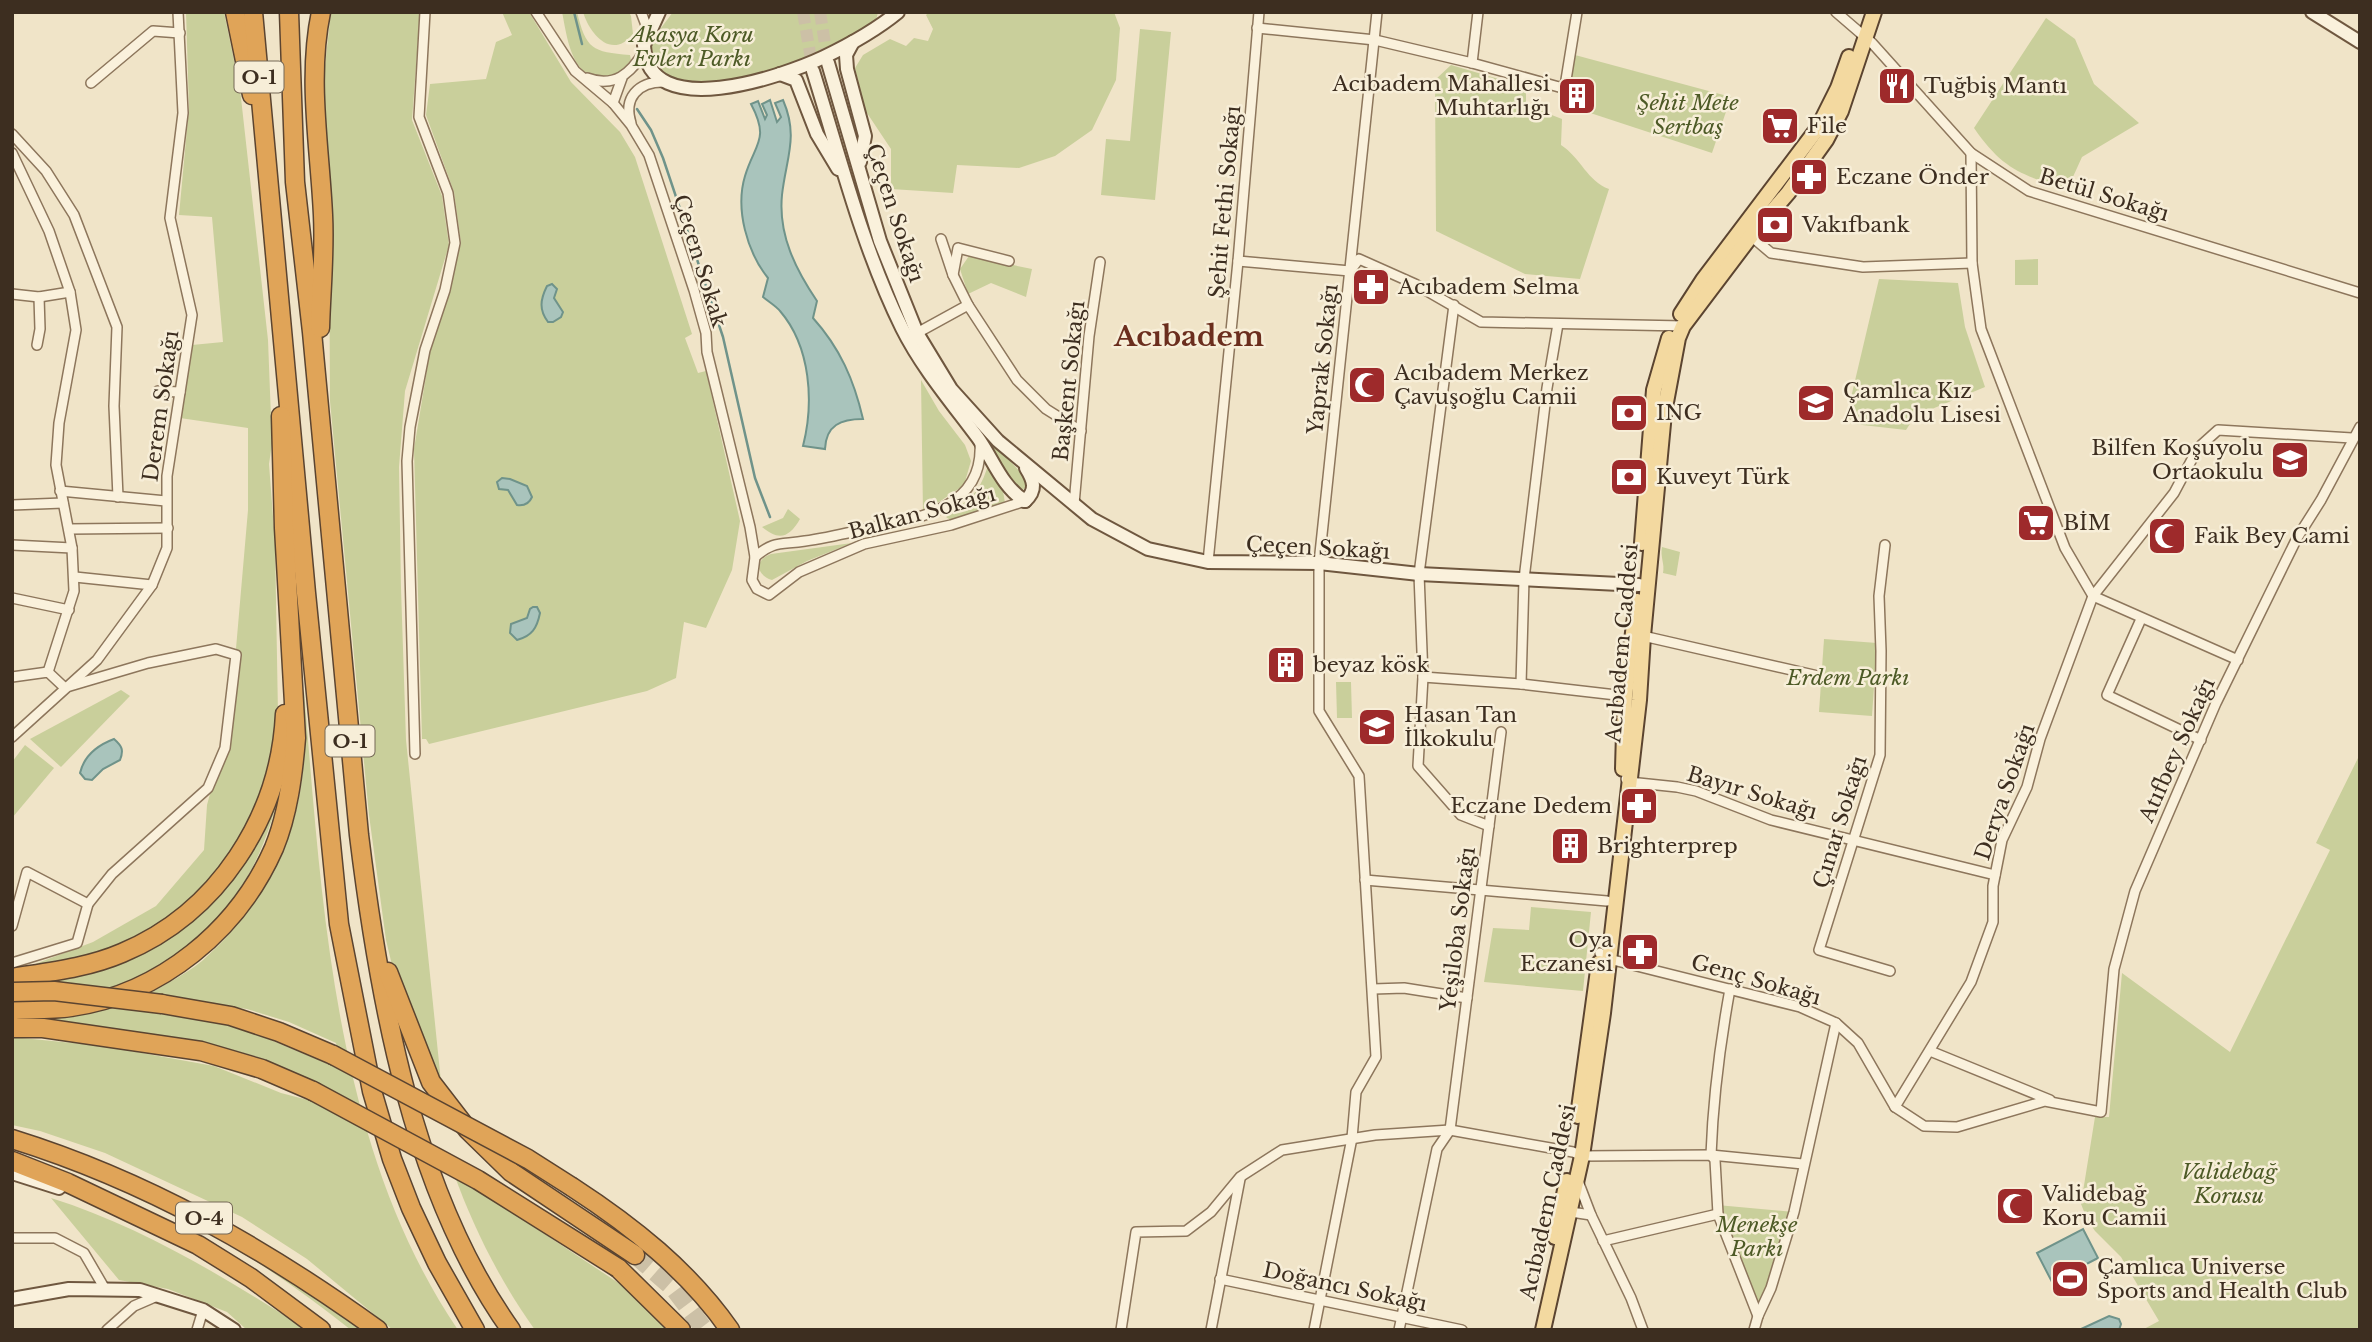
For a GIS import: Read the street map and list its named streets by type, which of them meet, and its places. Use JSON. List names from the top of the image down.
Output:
{
  "streets": {
    "highway": ["O-1", "O-4"],
    "main road": ["Çeçen Sokağı", "Acıbadem Caddesi"],
    "street": [
      "Betül Sokağı",
      "Şehit Fethi Sokağı",
      "Çeçen Sokak",
      "Yaprak Sokağı",
      "Başkent Sokağı",
      "Derem Sokağı",
      "Balkan Sokağı",
      "Atıfbey Sokağı",
      "Derya Sokağı",
      "Bayır Sokağı",
      "Çınar Sokağı",
      "Yeşiloba Sokağı",
      "Genç Sokağı",
      "Doğancı Sokağı"
    ]
  },
  "crossings": [
    ["Betül Sokağı", "Acıbadem Caddesi"],
    ["Şehit Fethi Sokağı", "Çeçen Sokağı"],
    ["Çeçen Sokağı", "Yaprak Sokağı"],
    ["Çeçen Sokağı", "Başkent Sokağı"],
    ["Çeçen Sokağı", "Balkan Sokağı"],
    ["Çeçen Sokağı", "Acıbadem Caddesi"],
    ["Çeçen Sokak", "Balkan Sokağı"],
    ["Acıbadem Caddesi", "Bayır Sokağı"],
    ["Acıbadem Caddesi", "Genç Sokağı"],
    ["Atıfbey Sokağı", "Derya Sokağı"],
    ["Atıfbey Sokağı", "Genç Sokağı"],
    ["Derya Sokağı", "Bayır Sokağı"],
    ["Derya Sokağı", "Genç Sokağı"],
    ["Bayır Sokağı", "Çınar Sokağı"],
    ["Yeşiloba Sokağı", "Doğancı Sokağı"]
  ],
  "districts": ["Acıbadem"],
  "parks": [
    "Akasya Koru Evleri Parkı",
    "Şehit Mete Sertbaş",
    "Erdem Parkı",
    "Validebağ Korusu",
    "Menekşe Parkı"
  ],
  "places": {
    "restaurant": ["Tuğbiş Mantı"],
    "building": ["Acıbadem Mahallesi Muhtarlığı", "beyaz kösk", "Brighterprep"],
    "supermarket": ["File", "BİM"],
    "pharmacy": [
      "Eczane Önder",
      "Acıbadem Selma",
      "Eczane Dedem",
      "Oya Eczanesi"
    ],
    "bank": ["Vakıfbank", "ING", "Kuveyt Türk"],
    "mosque": ["Acıbadem Merkez Çavuşoğlu Camii", "Faik Bey Cami", "Validebağ Koru Camii"],
    "school or university": ["Çamlıca Kız Anadolu Lisesi", "Bilfen Koşuyolu Ortaokulu", "Hasan Tan İlkokulu"],
    "sports": ["Çamlıca Universe Sports and Health Club"]
  }
}
